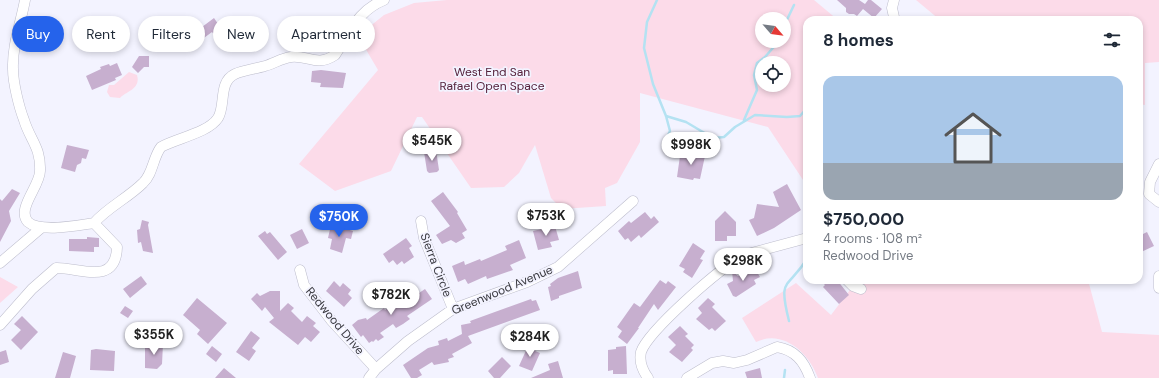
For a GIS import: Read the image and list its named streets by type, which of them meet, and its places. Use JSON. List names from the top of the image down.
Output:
{
  "streets": {
    "street": ["Sierra Circle", "Greenwood Avenue", "Redwood Drive"]
  },
  "crossings": [
    ["Sierra Circle", "Greenwood Avenue"],
    ["Greenwood Avenue", "Redwood Drive"]
  ],
  "parks": ["West End San Rafael Open Space"],
  "north": "bottom right",
  "page": {
    "chip": [
      "Buy",
      "Rent",
      "Filters",
      "New",
      "Apartment"
    ],
    "heading": "8 homes",
    "list": [
      {
        "name": "$750,000",
        "note": "4 rooms · 108 m² · Redwood Drive"
      }
    ],
    "price": [
      "$545K",
      "$998K",
      "$753K",
      "$750K",
      "$298K",
      "$782K",
      "$355K",
      "$284K"
    ]
  }
}
